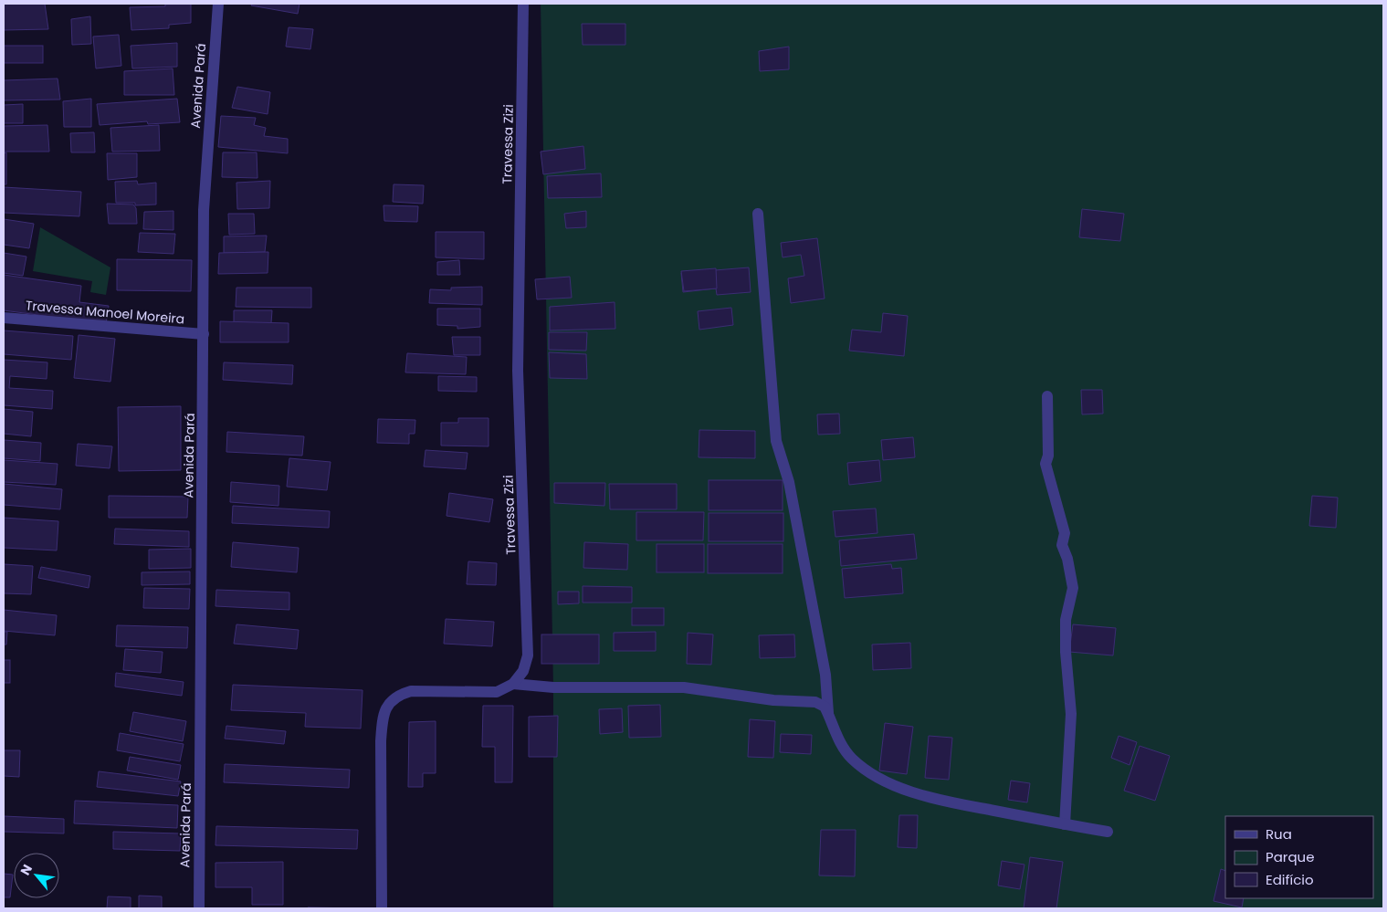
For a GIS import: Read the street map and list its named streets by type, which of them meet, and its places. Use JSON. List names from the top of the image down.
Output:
{
  "streets": {
    "street": ["Avenida Pará", "Travessa Zizi", "Travessa Manoel Moreira"]
  },
  "crossings": [
    ["Avenida Pará", "Travessa Manoel Moreira"]
  ],
  "legend": ["Rua", "Parque", "Edifício"],
  "north": "top left"
}
